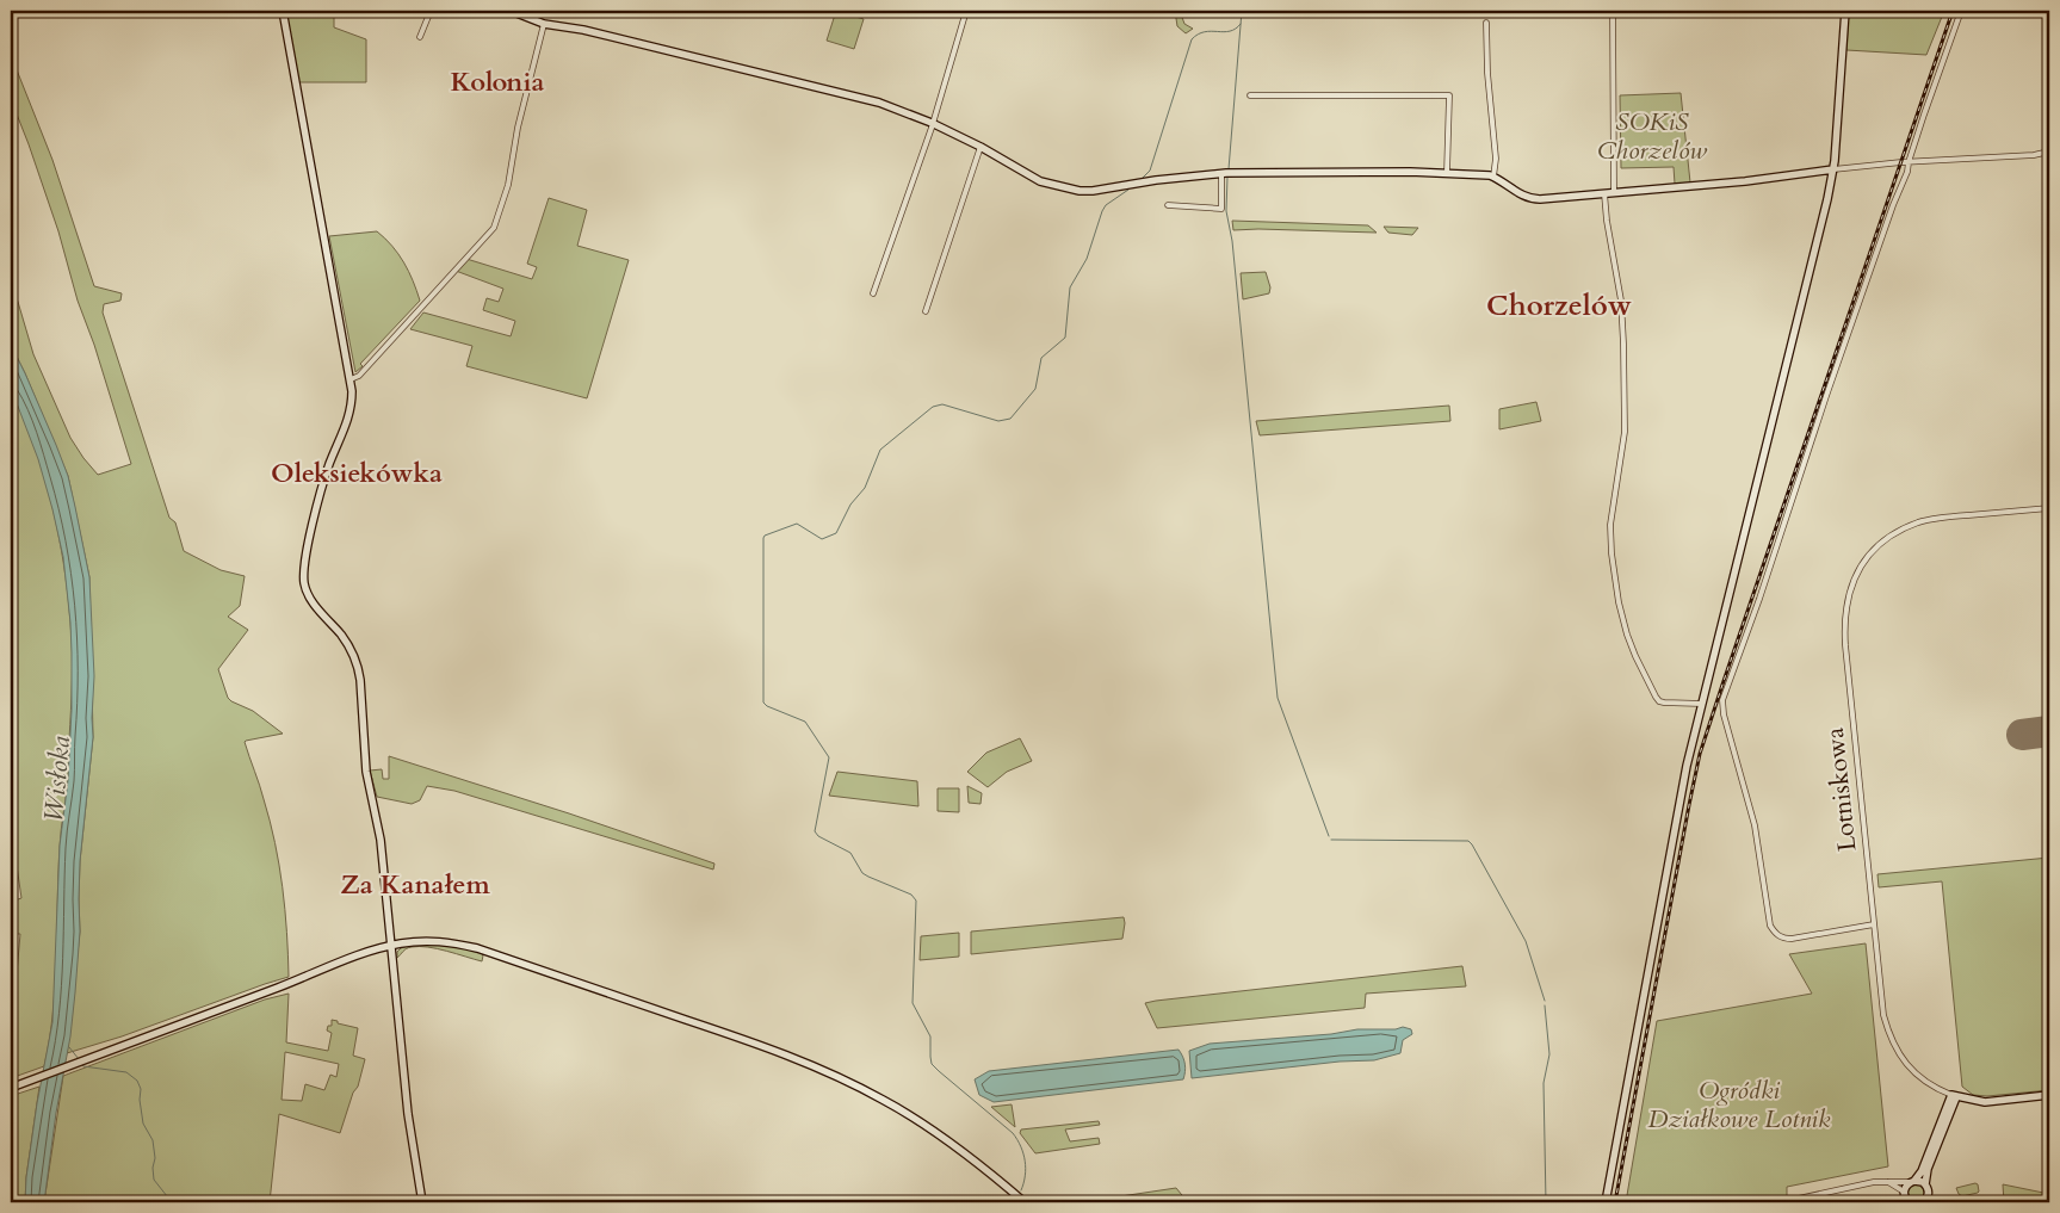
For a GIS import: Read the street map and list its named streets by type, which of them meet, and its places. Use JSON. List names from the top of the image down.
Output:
{
  "streets": {
    "street": ["Lotniskowa"]
  },
  "districts": [
    "Kolonia",
    "Chorzelów",
    "Oleksiekówka",
    "Za Kanałem"
  ],
  "water": ["Wisłoka"],
  "parks": ["SOKiS Chorzelów", "Ogródki Działkowe Lotnik"]
}
